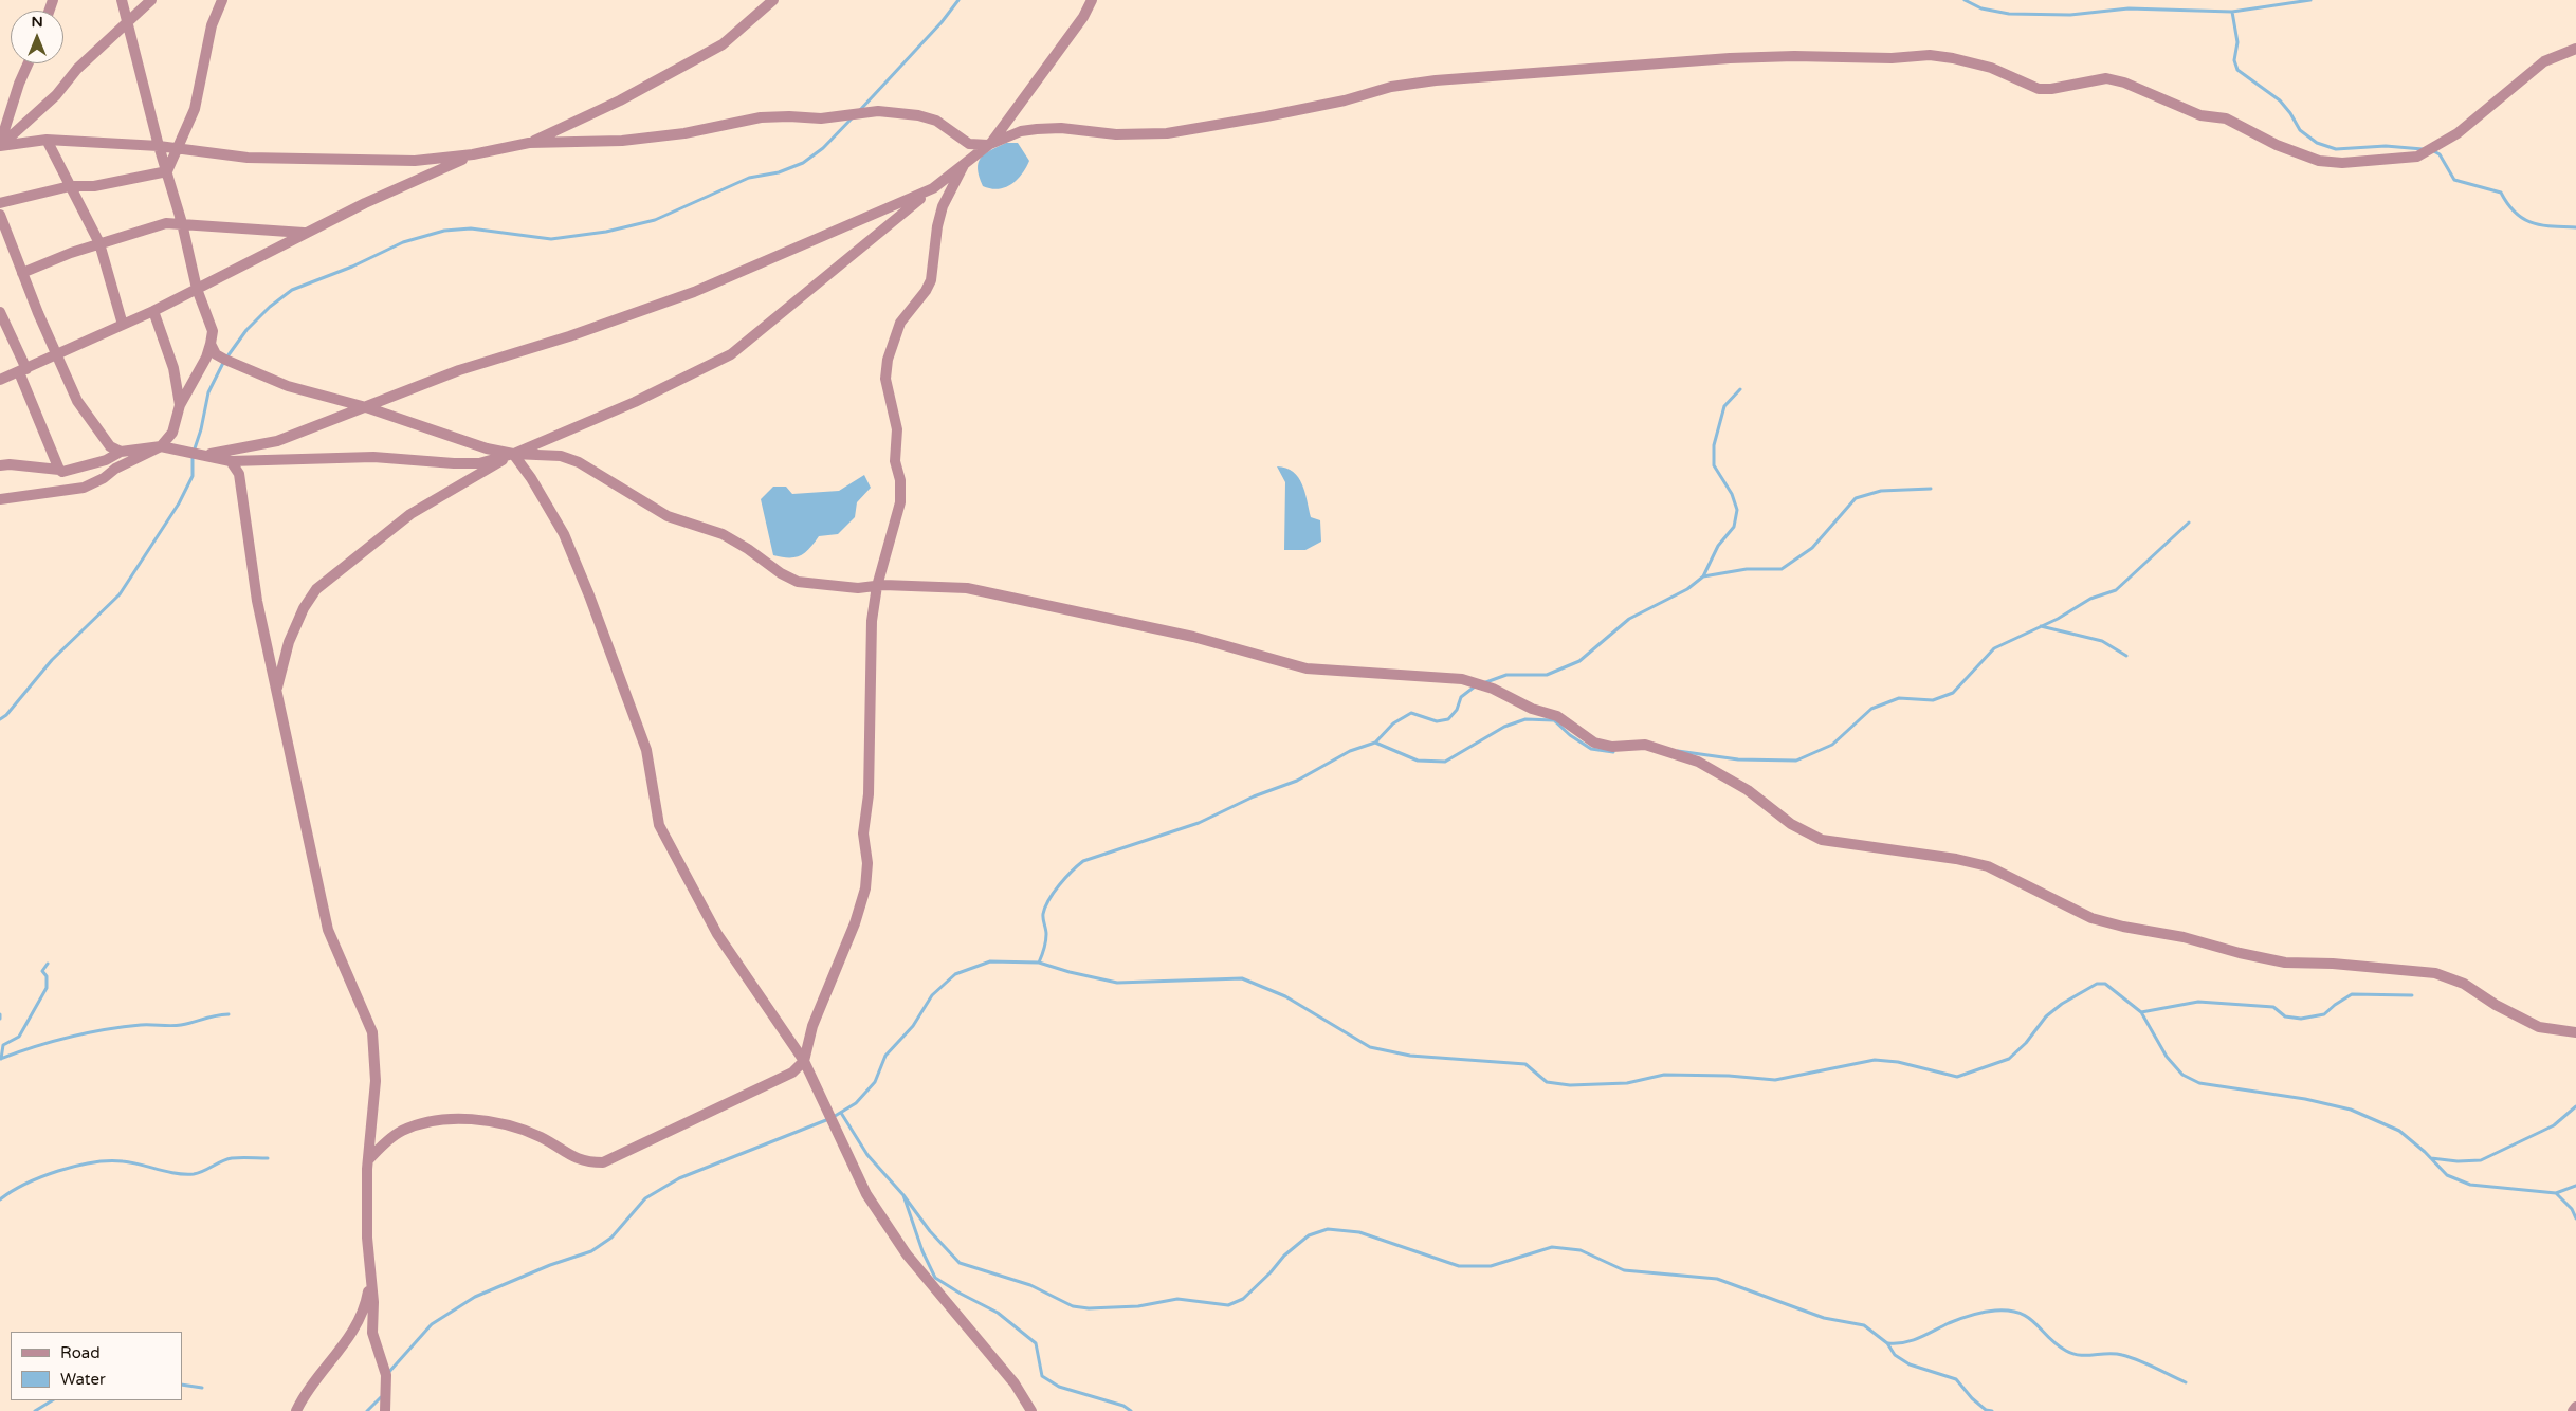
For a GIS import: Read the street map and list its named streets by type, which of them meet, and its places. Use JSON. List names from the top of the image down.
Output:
{
  "legend": ["Road", "Water"],
  "north": "top"
}
